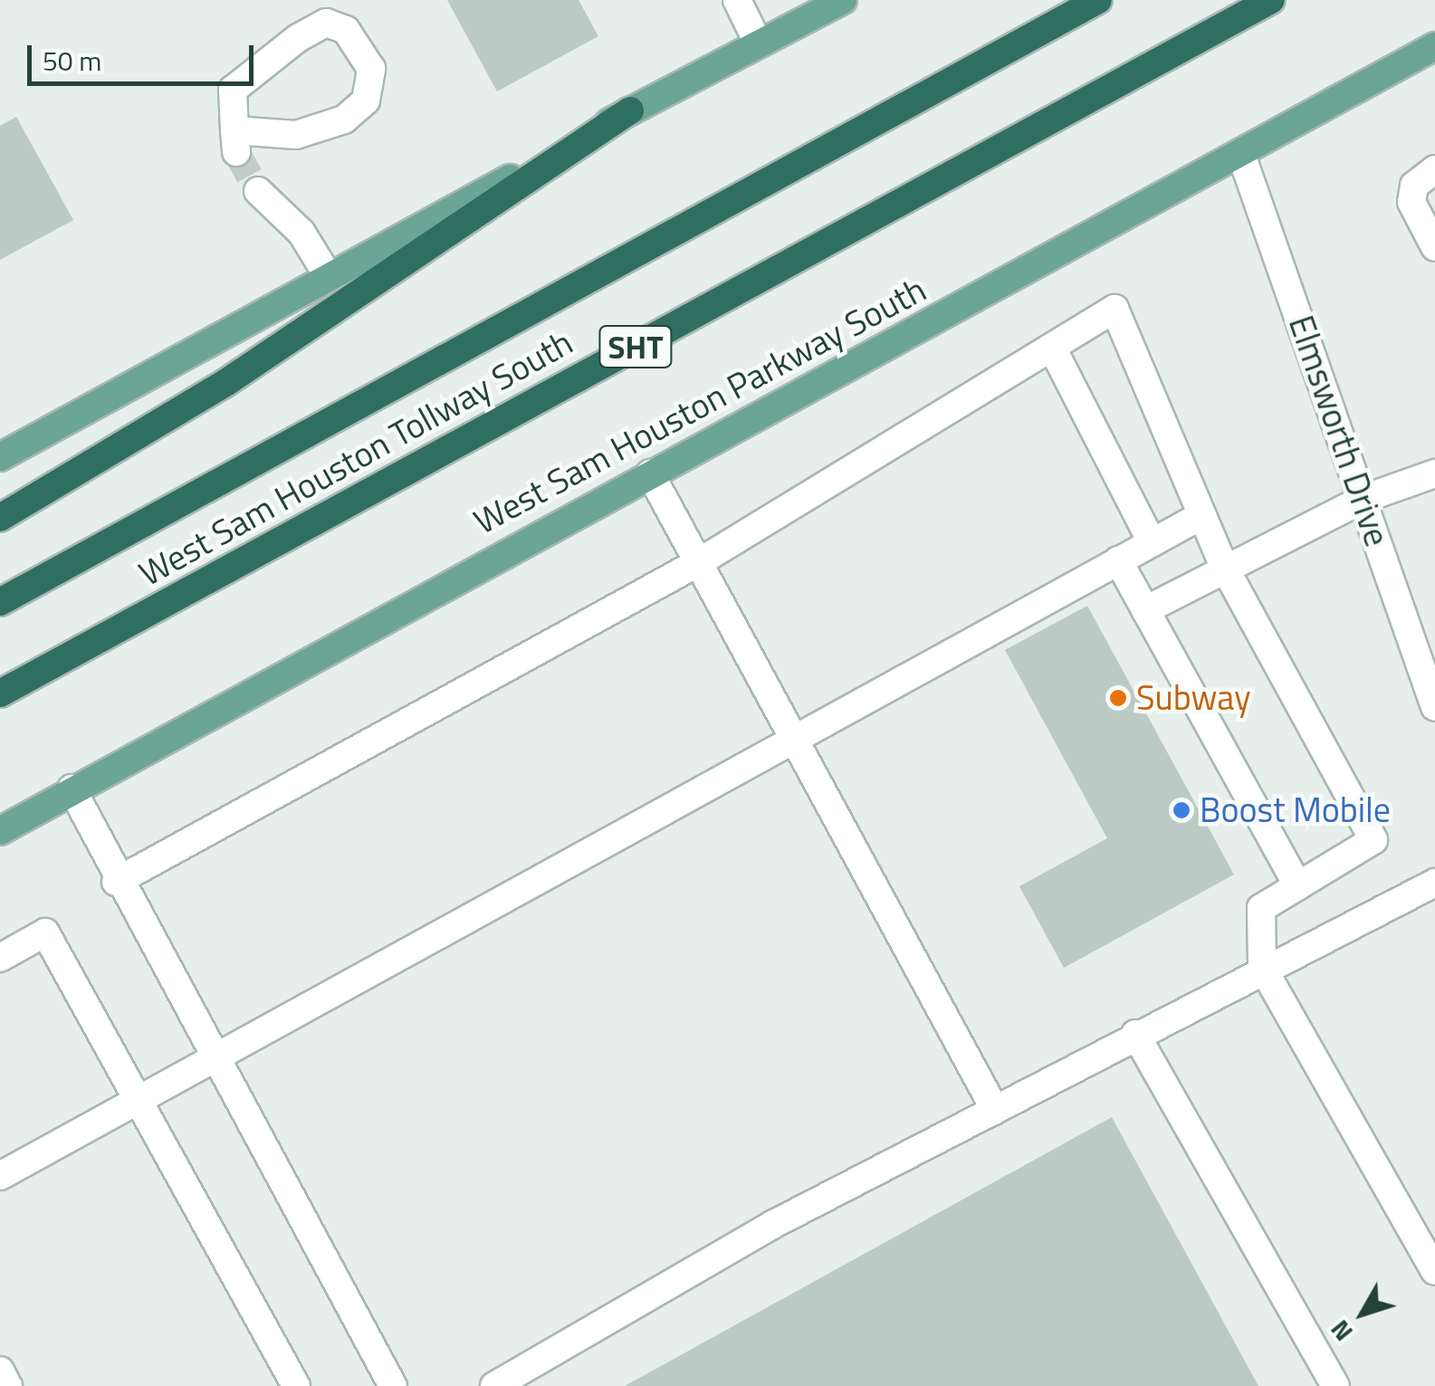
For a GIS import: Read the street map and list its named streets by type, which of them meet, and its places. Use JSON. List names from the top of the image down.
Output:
{
  "streets": {
    "highway": ["SHT", "West Sam Houston Tollway South"],
    "main road": ["West Sam Houston Parkway South"],
    "street": ["Elmsworth Drive"]
  },
  "crossings": [
    ["West Sam Houston Parkway South", "Elmsworth Drive"]
  ],
  "places": ["Subway", "Boost Mobile"],
  "scale_bar": "50 m",
  "north": "bottom left"
}
